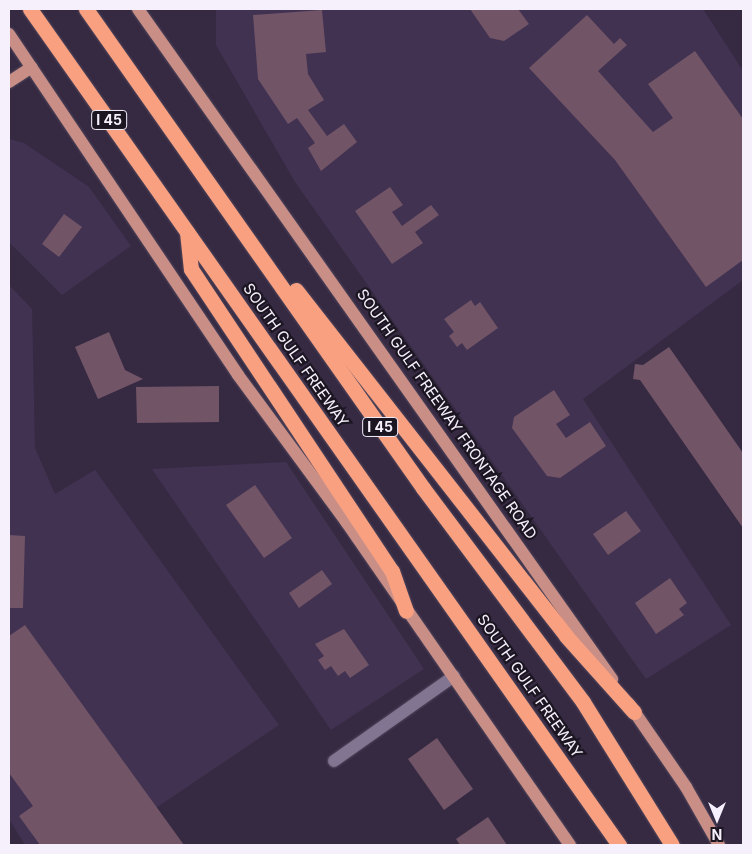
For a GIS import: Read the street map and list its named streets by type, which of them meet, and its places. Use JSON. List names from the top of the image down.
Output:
{
  "streets": {
    "highway": ["I 45", "SOUTH GULF FREEWAY"],
    "main road": ["SOUTH GULF FREEWAY FRONTAGE ROAD"]
  },
  "north": "bottom"
}
